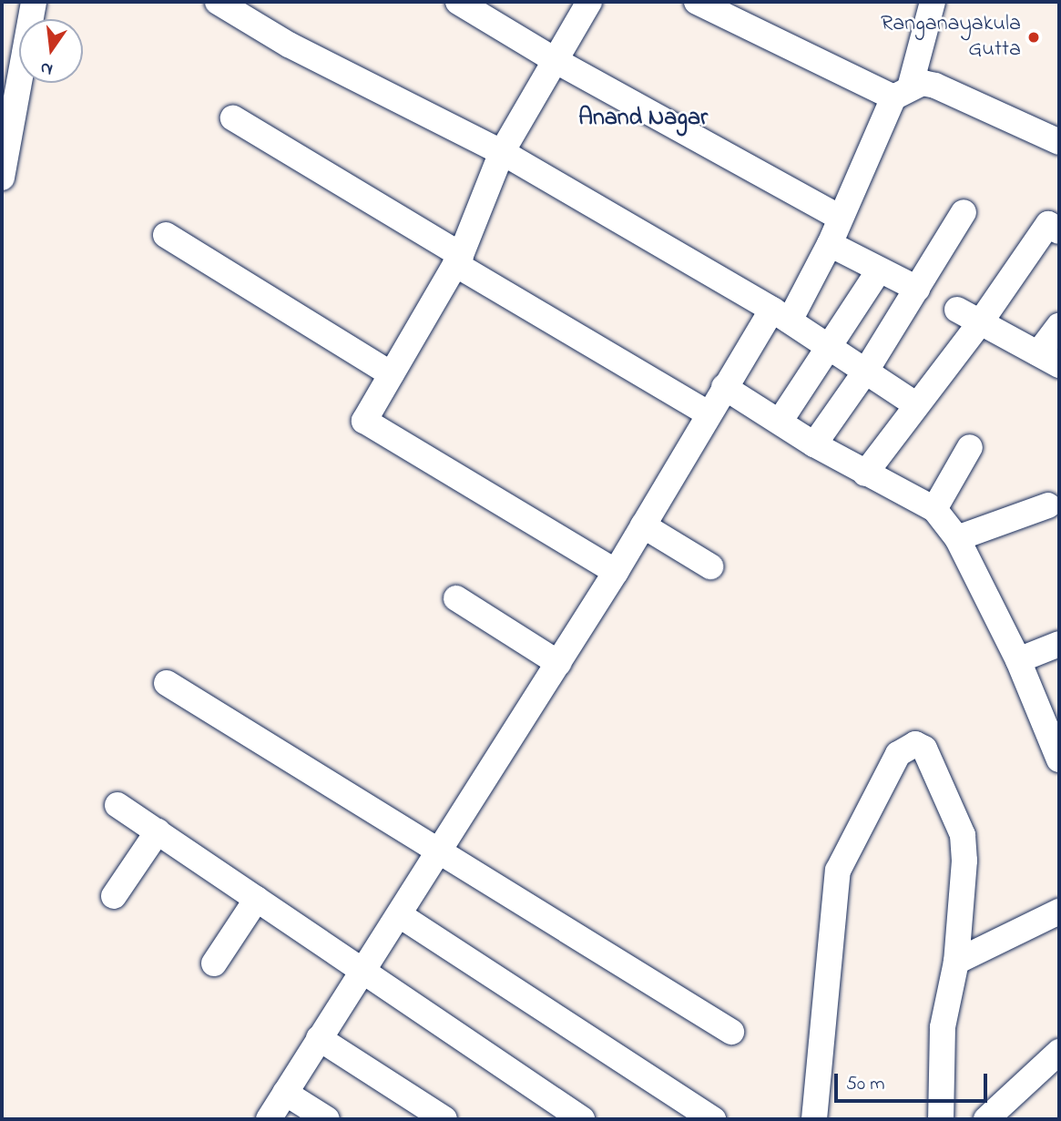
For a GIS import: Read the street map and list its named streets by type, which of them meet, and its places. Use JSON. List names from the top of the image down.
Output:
{
  "districts": ["Anand Nagar"],
  "places": ["Ranganayakula Gutta"],
  "scale_bar": "50 m",
  "north": "bottom"
}
